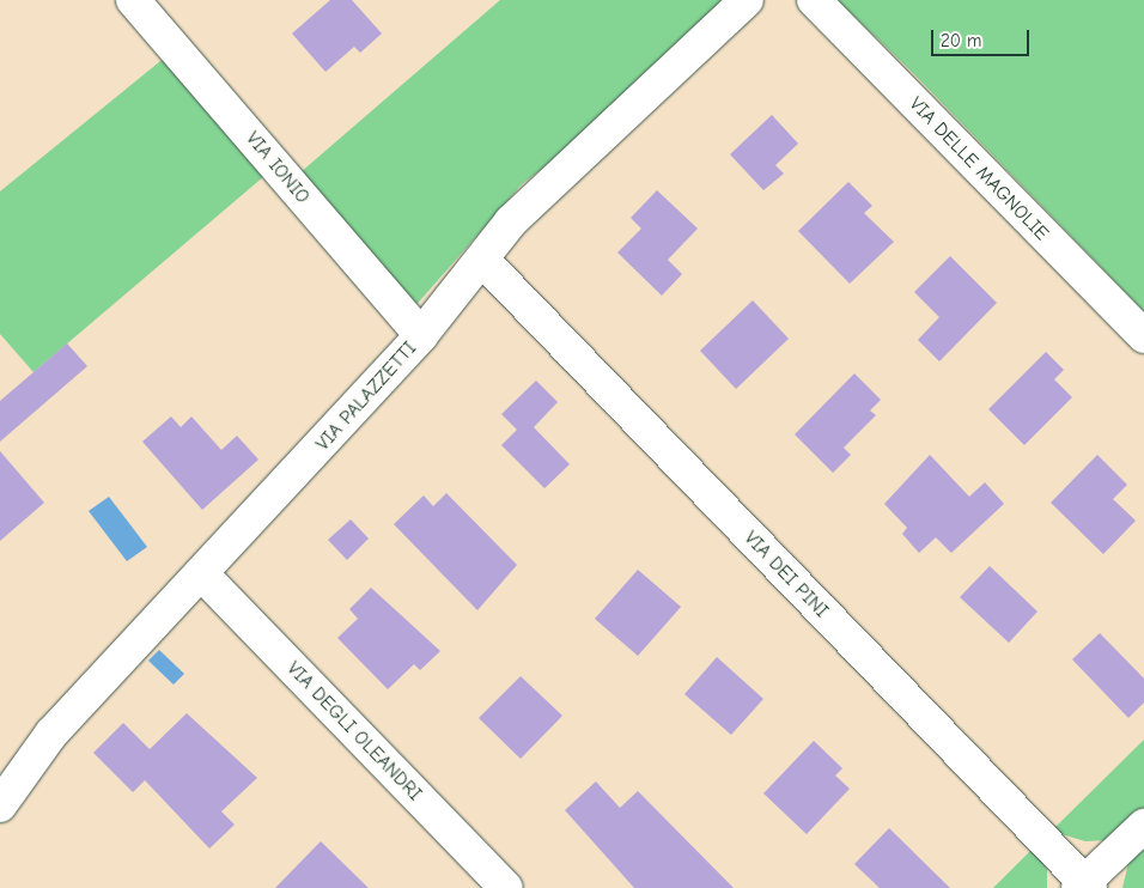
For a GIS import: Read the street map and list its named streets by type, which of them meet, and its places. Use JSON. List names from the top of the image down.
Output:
{
  "streets": {
    "street": [
      "VIA IONIO",
      "VIA DELLE MAGNOLIE",
      "VIA PALAZZETTI",
      "VIA DEI PINI",
      "VIA DEGLI OLEANDRI"
    ]
  },
  "crossings": [
    ["VIA IONIO", "VIA PALAZZETTI"],
    ["VIA PALAZZETTI", "VIA DEI PINI"],
    ["VIA PALAZZETTI", "VIA DEGLI OLEANDRI"]
  ],
  "scale_bar": "20 m"
}
